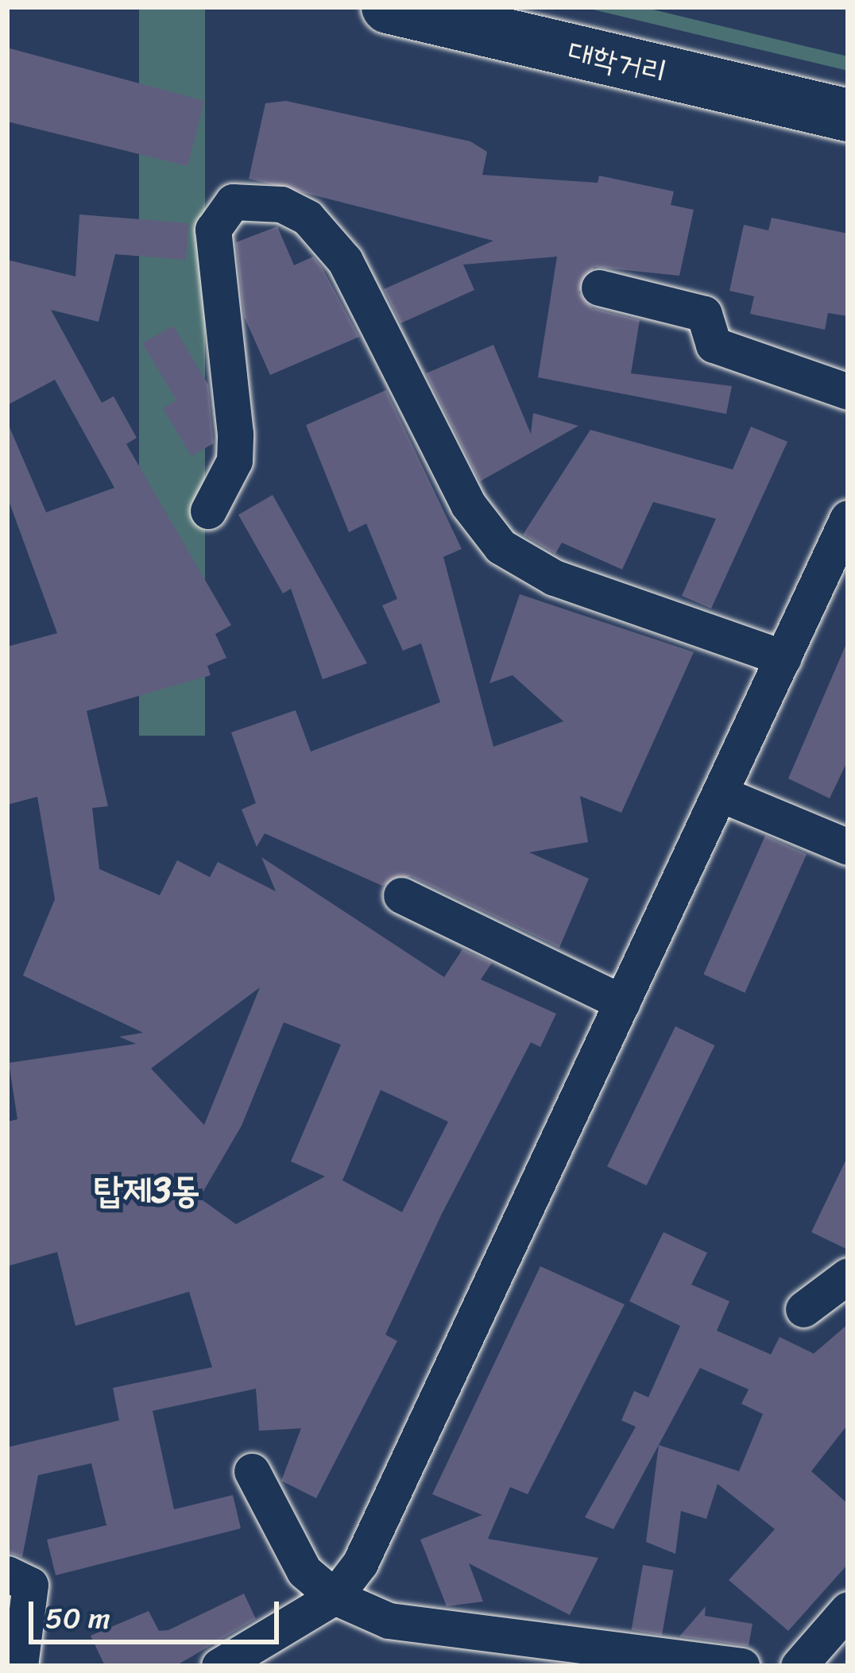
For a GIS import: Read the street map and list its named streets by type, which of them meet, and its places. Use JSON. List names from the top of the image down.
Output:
{
  "streets": {
    "main road": ["대학거리"]
  },
  "districts": ["탑제3동"],
  "scale_bar": "50 m"
}
